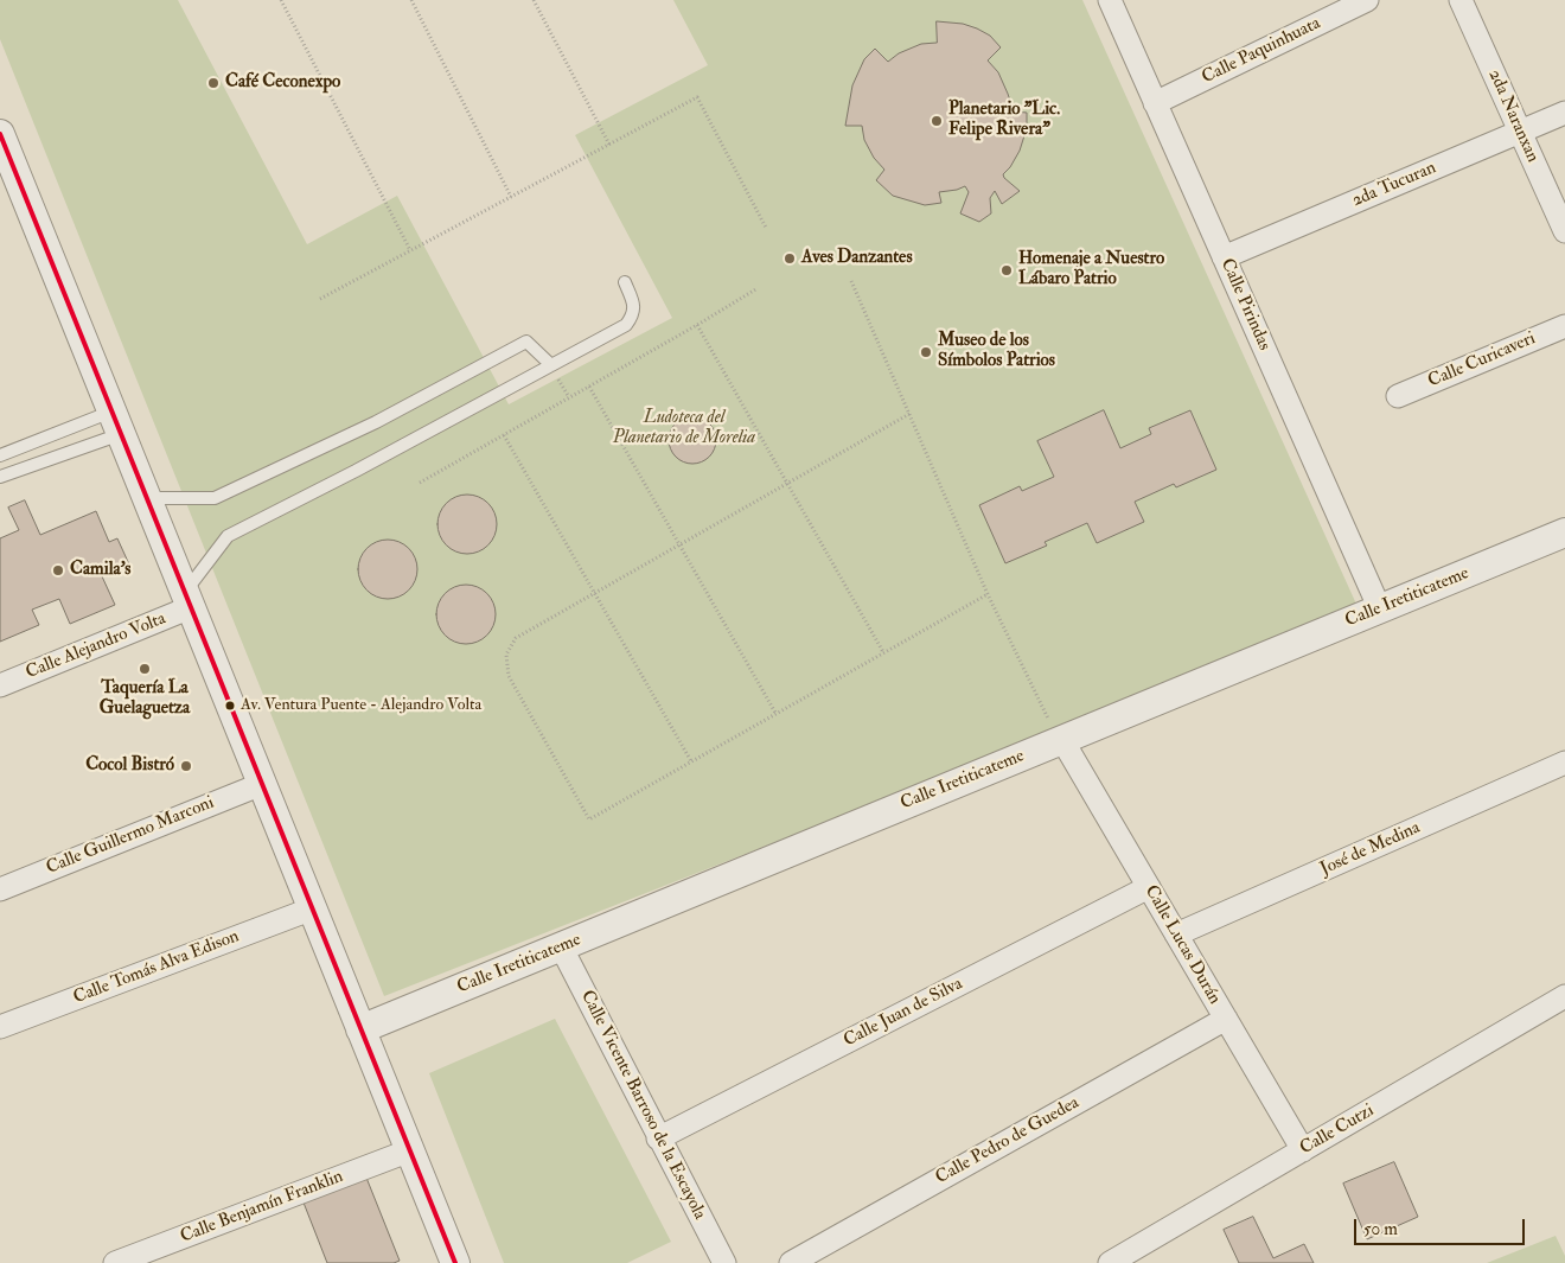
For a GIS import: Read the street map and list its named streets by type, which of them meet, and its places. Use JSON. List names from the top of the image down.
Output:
{
  "streets": {
    "street": [
      "Calle Paquinhuata",
      "2da Naranxan",
      "2da Tucuran",
      "Calle Pirindas",
      "Calle Curicaveri",
      "Calle Iretiticateme",
      "Calle Alejandro Volta",
      "Calle Guillermo Marconi",
      "José de Medina",
      "Calle Lucas Durán",
      "Calle Tomás Alva Edison",
      "Calle Juan de Silva",
      "Calle Vicente Barroso de la Escayola",
      "Calle Cutzi",
      "Calle Pedro de Guedea",
      "Calle Benjamín Franklin"
    ]
  },
  "crossings": [
    ["Calle Paquinhuata", "Calle Pirindas"],
    ["2da Naranxan", "2da Tucuran"],
    ["2da Tucuran", "Calle Pirindas"],
    ["Calle Pirindas", "Calle Iretiticateme"],
    ["Calle Iretiticateme", "Calle Lucas Durán"],
    ["Calle Iretiticateme", "Calle Vicente Barroso de la Escayola"],
    ["José de Medina", "Calle Lucas Durán"],
    ["Calle Lucas Durán", "Calle Juan de Silva"],
    ["Calle Lucas Durán", "Calle Cutzi"],
    ["Calle Lucas Durán", "Calle Pedro de Guedea"],
    ["Calle Juan de Silva", "Calle Vicente Barroso de la Escayola"]
  ],
  "parks": ["Ludoteca del Planetario de Morelia"],
  "places": [
    "Café Ceconexpo",
    "Planetario \"Lic. Felipe Rivera\"",
    "Aves Danzantes",
    "Homenaje a Nuestro Lábaro Patrio",
    "Museo de los Símbolos Patrios",
    "Camila's",
    "Taquería La Guelaguetza",
    "Av. Ventura Puente - Alejandro Volta",
    "Cocol Bistró"
  ],
  "scale_bar": "50 m"
}
